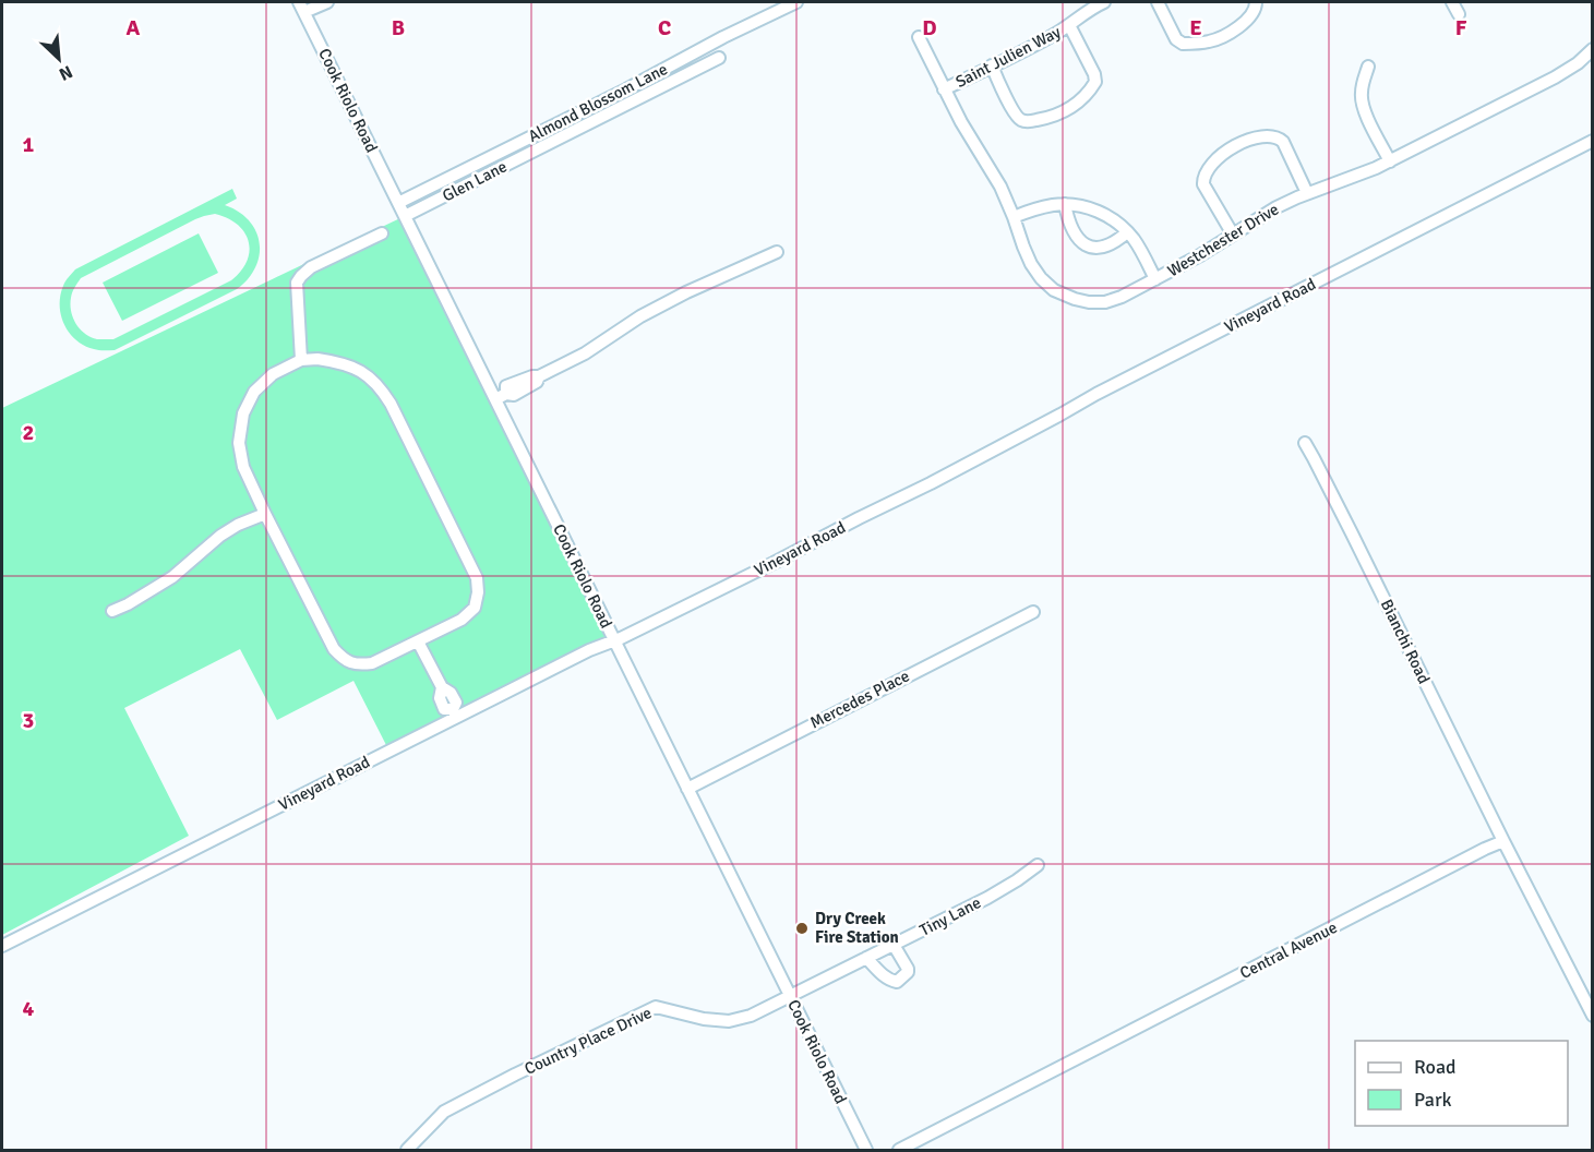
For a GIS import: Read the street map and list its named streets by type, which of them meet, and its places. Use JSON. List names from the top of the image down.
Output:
{
  "streets": {
    "street": [
      "Saint Julien Way",
      "Cook Riolo Road",
      "Almond Blossom Lane",
      "Glen Lane",
      "Westchester Drive",
      "Vineyard Road",
      "Bianchi Road",
      "Mercedes Place",
      "Tiny Lane",
      "Central Avenue",
      "Country Place Drive"
    ]
  },
  "crossings": [
    ["Saint Julien Way", "Westchester Drive"],
    ["Cook Riolo Road", "Almond Blossom Lane"],
    ["Cook Riolo Road", "Glen Lane"],
    ["Cook Riolo Road", "Vineyard Road"],
    ["Cook Riolo Road", "Mercedes Place"],
    ["Cook Riolo Road", "Tiny Lane"],
    ["Cook Riolo Road", "Country Place Drive"],
    ["Bianchi Road", "Central Avenue"],
    ["Tiny Lane", "Country Place Drive"]
  ],
  "places": ["Dry Creek Fire Station"],
  "legend": ["Road", "Park"],
  "north": "bottom right",
  "grid": {
    "columns": [
      "A",
      "B",
      "C",
      "D",
      "E",
      "F"
    ],
    "rows": [
      "1",
      "2",
      "3",
      "4"
    ]
  }
}
